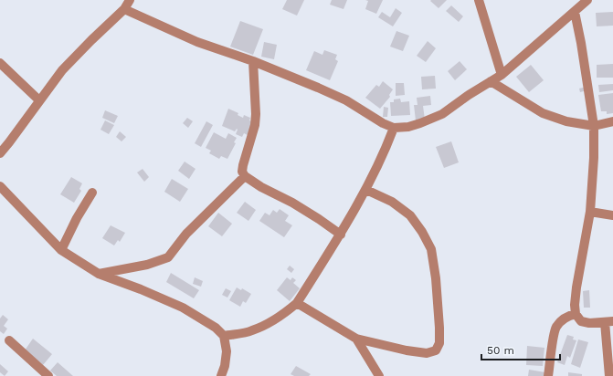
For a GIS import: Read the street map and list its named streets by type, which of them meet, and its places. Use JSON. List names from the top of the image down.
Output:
{
  "scale_bar": "50 m"
}
